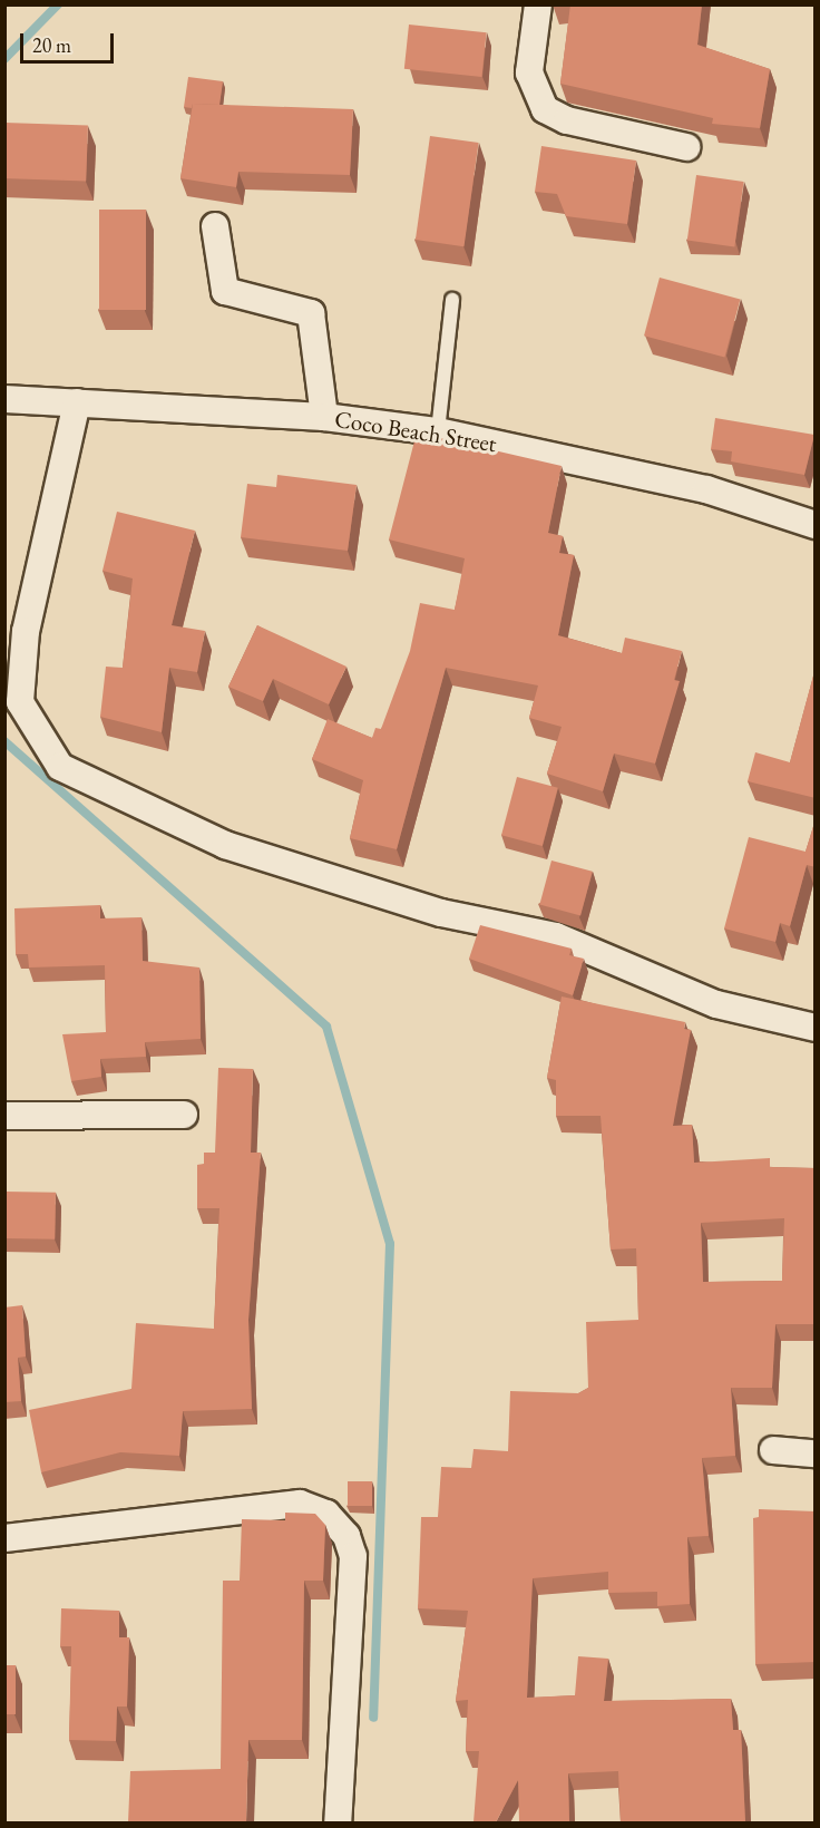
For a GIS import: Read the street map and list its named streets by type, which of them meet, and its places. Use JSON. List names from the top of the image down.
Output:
{
  "streets": {
    "street": ["Coco Beach Street"]
  },
  "scale_bar": "20 m"
}
